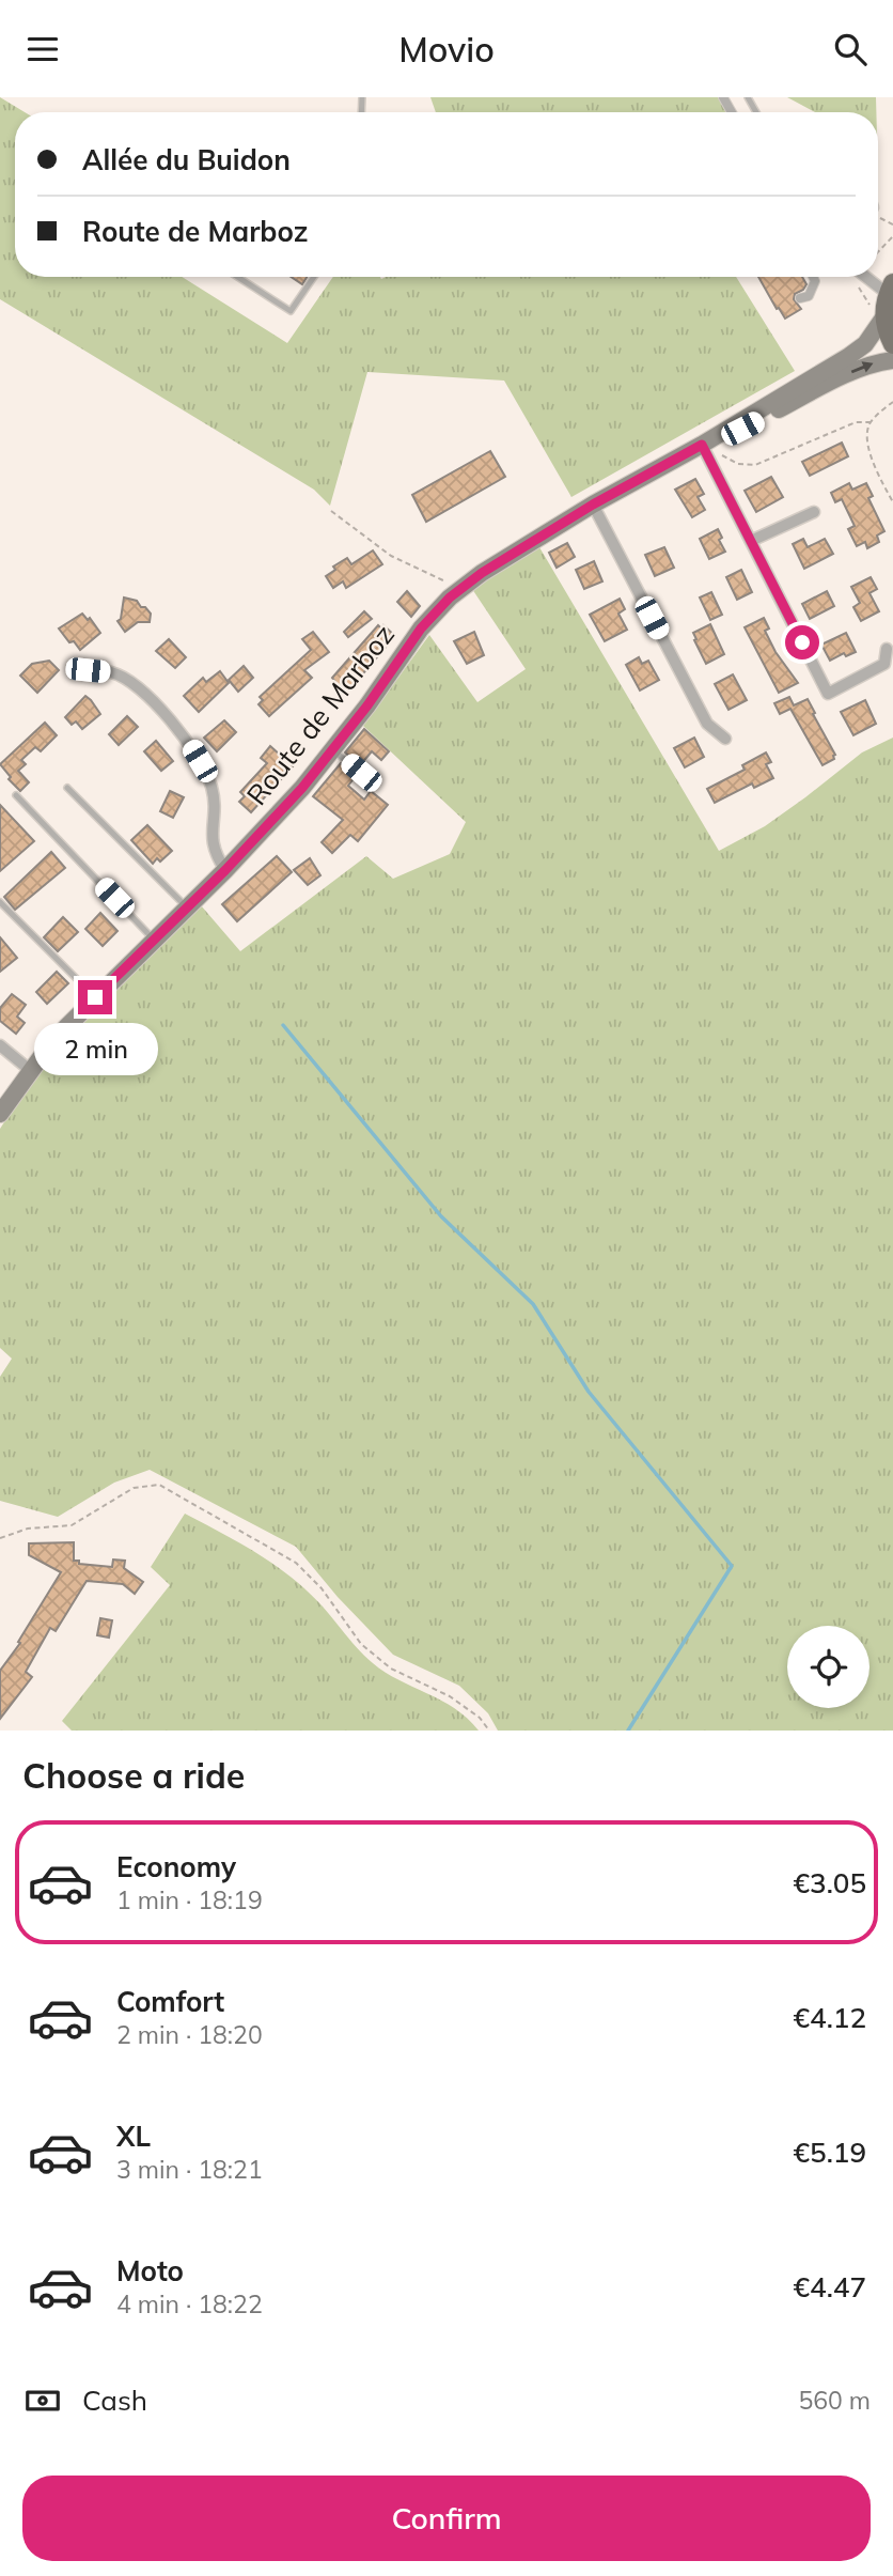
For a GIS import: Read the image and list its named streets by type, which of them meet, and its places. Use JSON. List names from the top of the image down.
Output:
{
  "streets": {
    "main road": ["Route de Marboz"]
  },
  "page": {
    "header": "Movio",
    "banner": ["Allée du Buidon", "Route de Marboz"],
    "bubble": "2 min",
    "heading": "Choose a ride",
    "list": [
      {
        "name": "Economy",
        "note": "1 min · 18:19",
        "value": "€3.05"
      },
      {
        "name": "Comfort",
        "note": "2 min · 18:20",
        "value": "€4.12"
      },
      {
        "name": "XL",
        "note": "3 min · 18:21",
        "value": "€5.19"
      },
      {
        "name": "Moto",
        "note": "4 min · 18:22",
        "value": "€4.47"
      }
    ],
    "pay": ["Cash", "560 m"],
    "buttons": "Confirm"
  }
}
